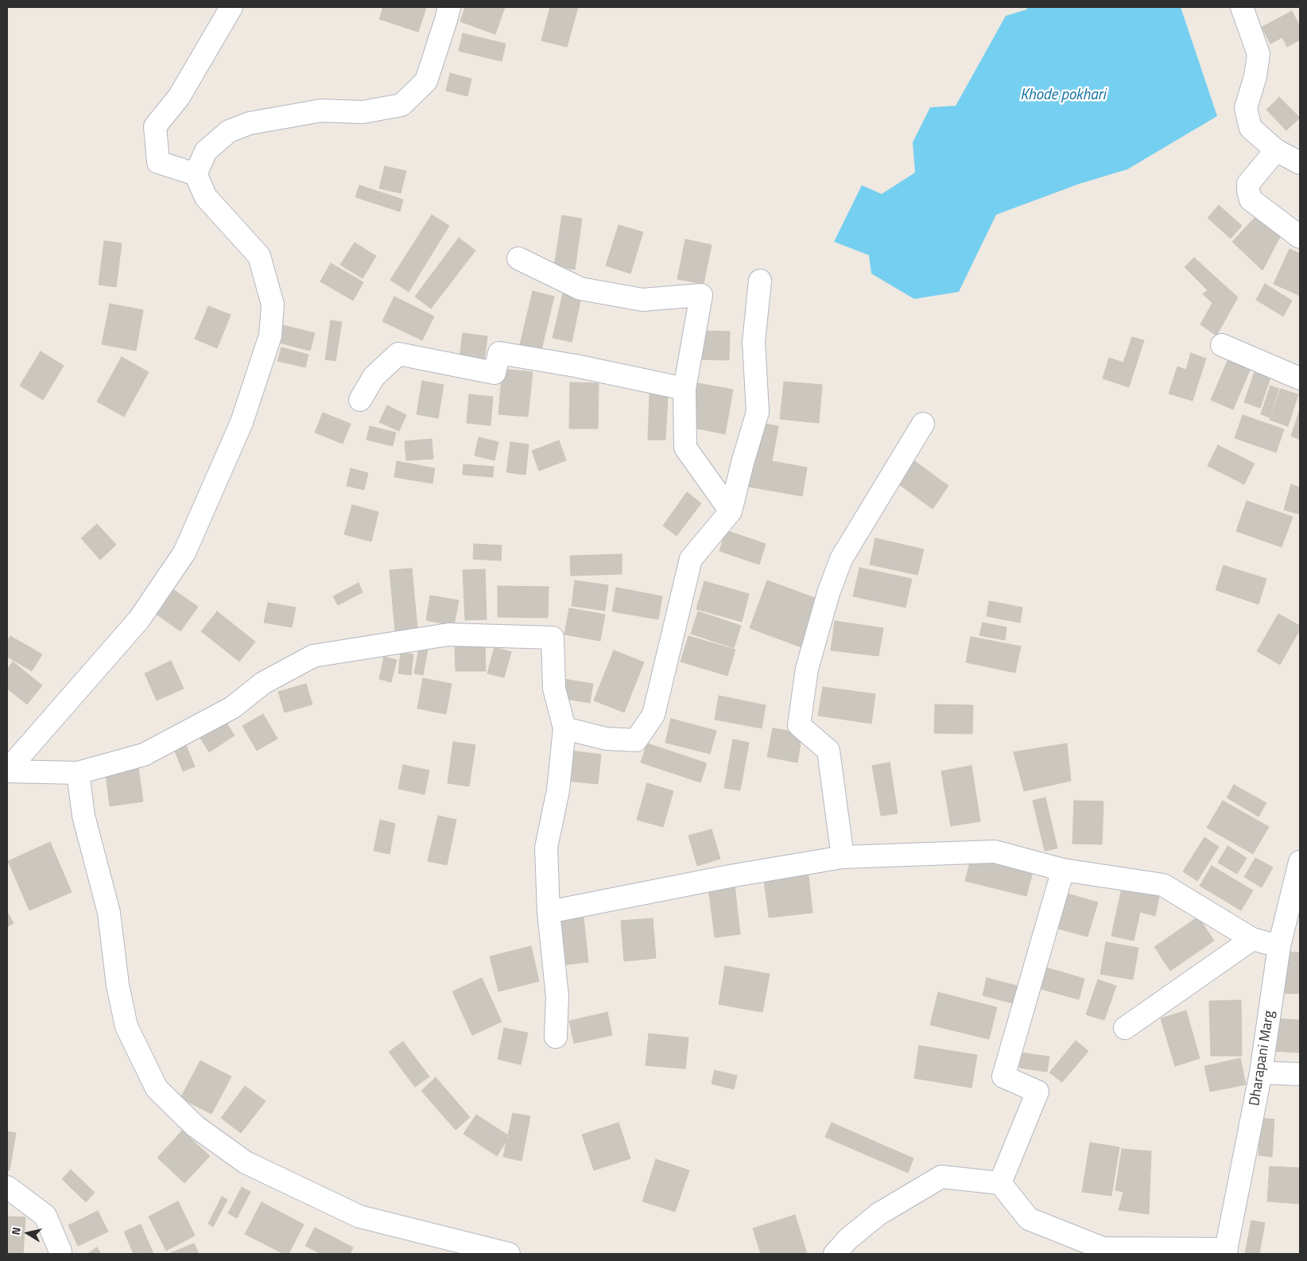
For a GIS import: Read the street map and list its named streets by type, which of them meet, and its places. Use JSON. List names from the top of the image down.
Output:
{
  "streets": {
    "street": ["Dharapani Marg"]
  },
  "water": ["Khode pokhari"],
  "north": "left"
}
